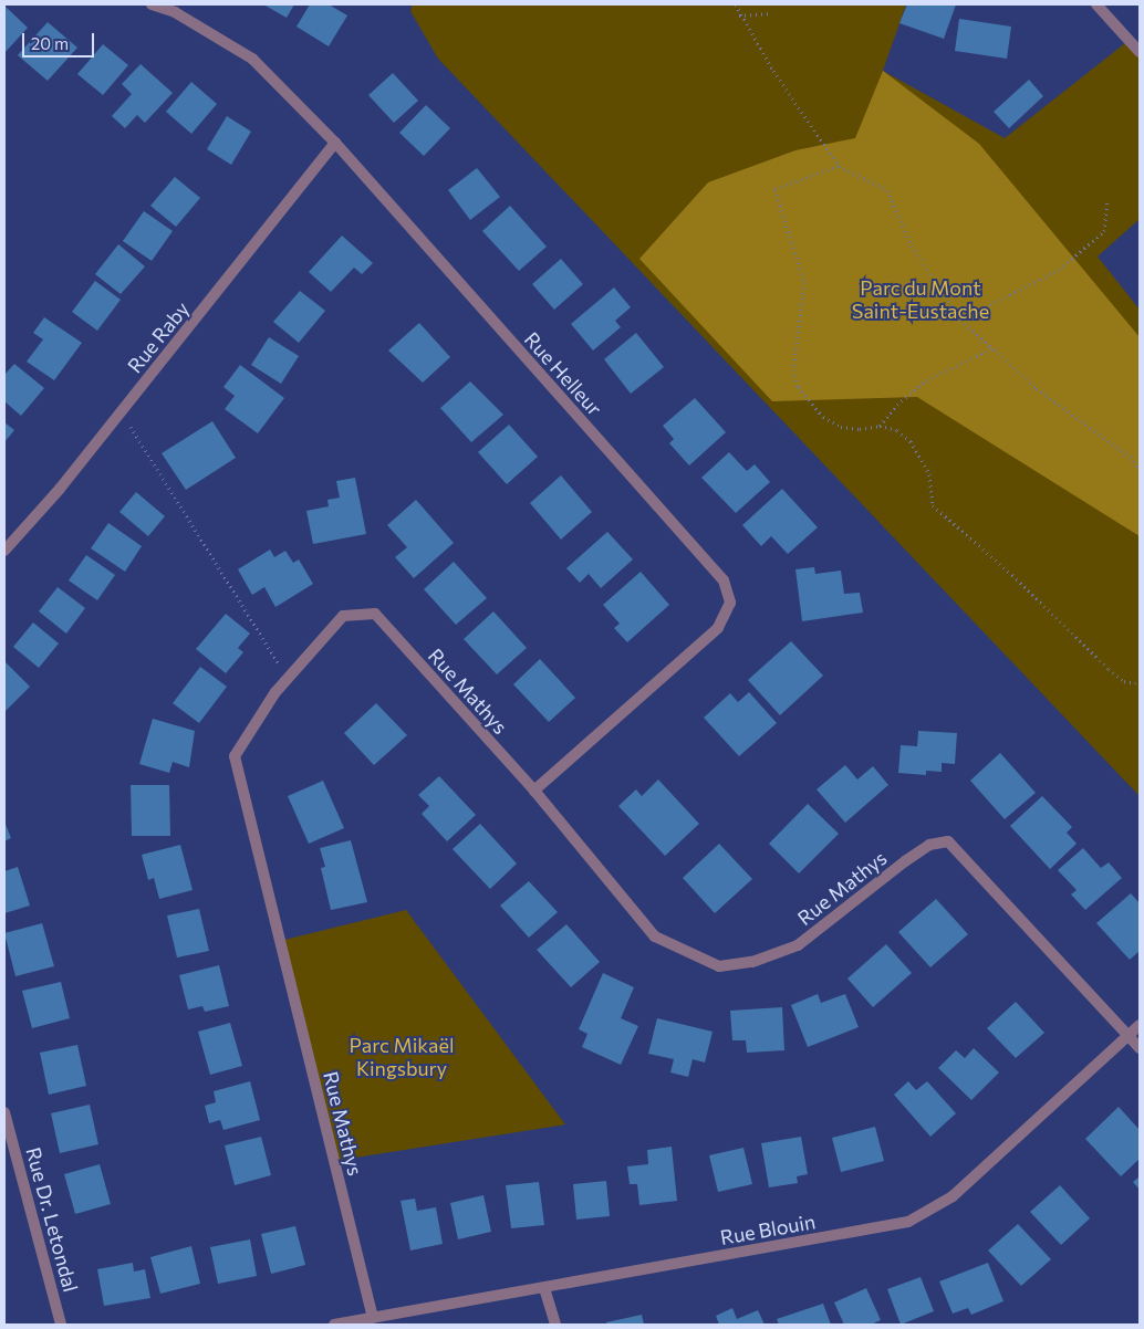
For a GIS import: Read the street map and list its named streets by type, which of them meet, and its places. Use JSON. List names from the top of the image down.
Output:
{
  "streets": {
    "street": [
      "Rue Raby",
      "Rue Helleur",
      "Rue Mathys",
      "Rue Dr. Letondal",
      "Rue Blouin"
    ]
  },
  "crossings": [
    ["Rue Raby", "Rue Helleur"],
    ["Rue Helleur", "Rue Mathys"],
    ["Rue Mathys", "Rue Blouin"]
  ],
  "parks": ["Parc du Mont Saint-Eustache", "Parc Mikaël Kingsbury"],
  "scale_bar": "20 m"
}
